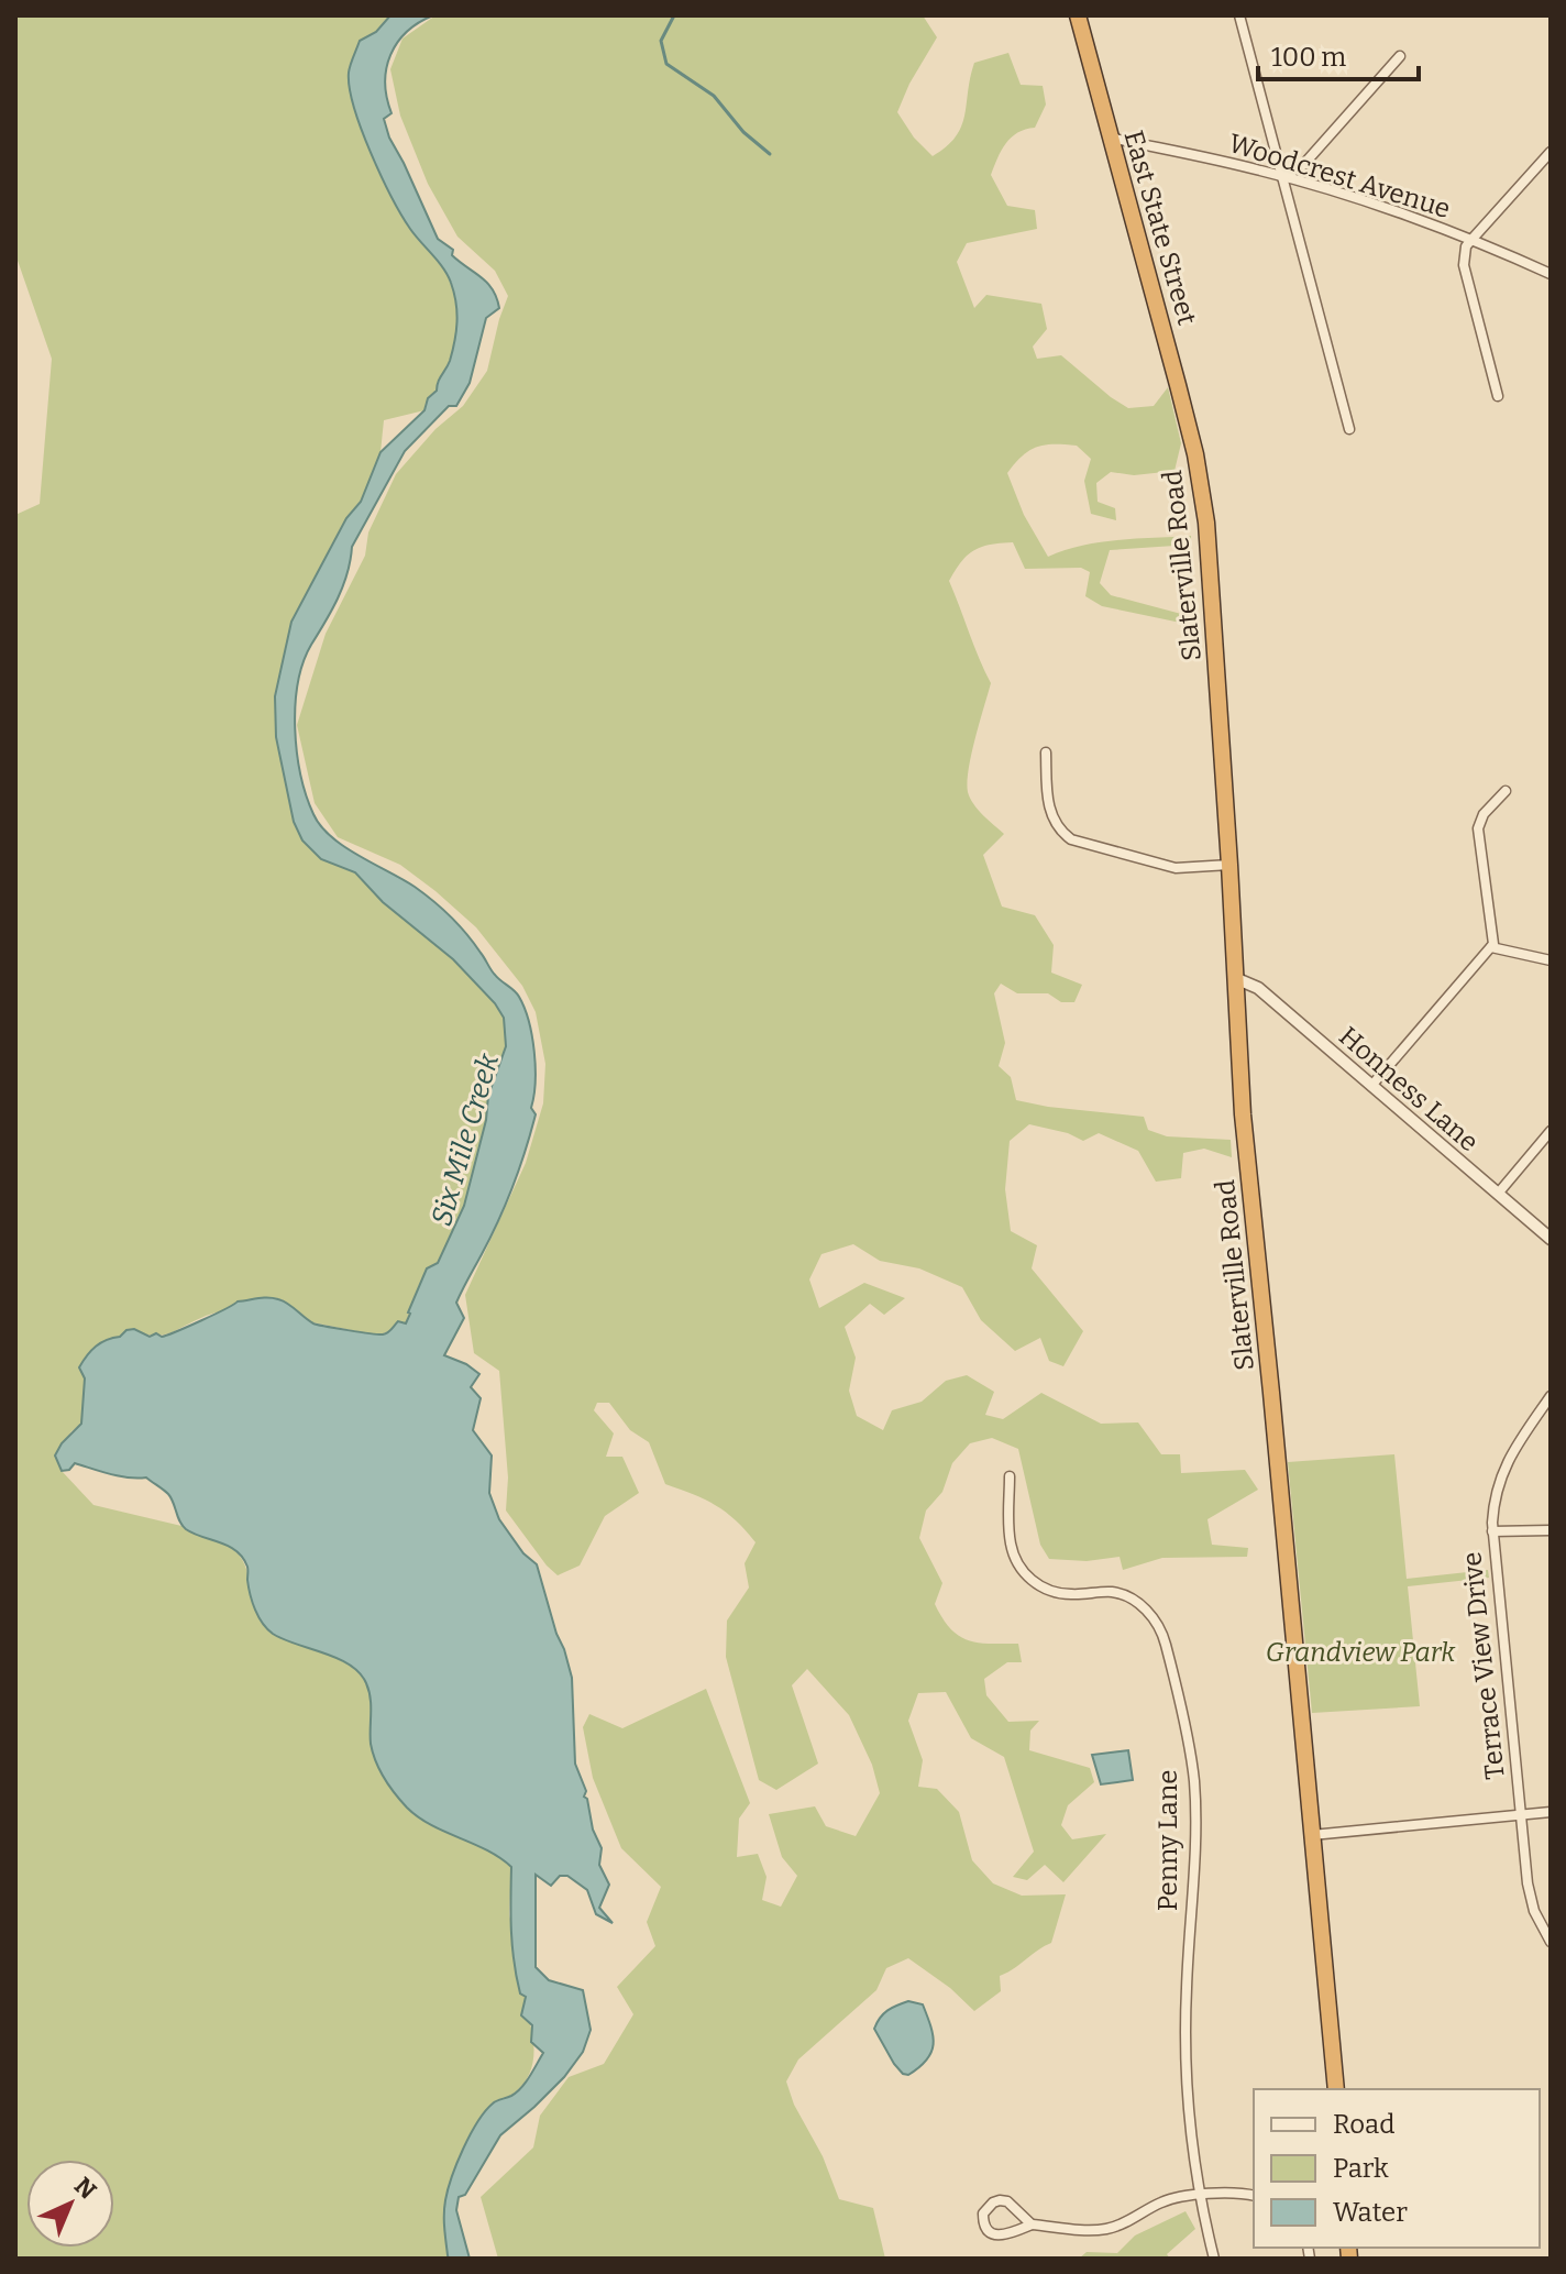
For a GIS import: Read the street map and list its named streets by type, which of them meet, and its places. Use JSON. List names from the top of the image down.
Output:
{
  "streets": {
    "highway": ["East State Street", "Slaterville Road"],
    "street": [
      "Woodcrest Avenue",
      "Honness Lane",
      "Terrace View Drive",
      "Penny Lane"
    ]
  },
  "crossings": [
    ["Woodcrest Avenue", "East State Street"],
    ["East State Street", "Slaterville Road"],
    ["Slaterville Road", "Honness Lane"]
  ],
  "water": ["Six Mile Creek"],
  "parks": ["Grandview Park"],
  "legend": ["Road", "Park", "Water"],
  "scale_bar": "100 m",
  "north": "top right"
}
